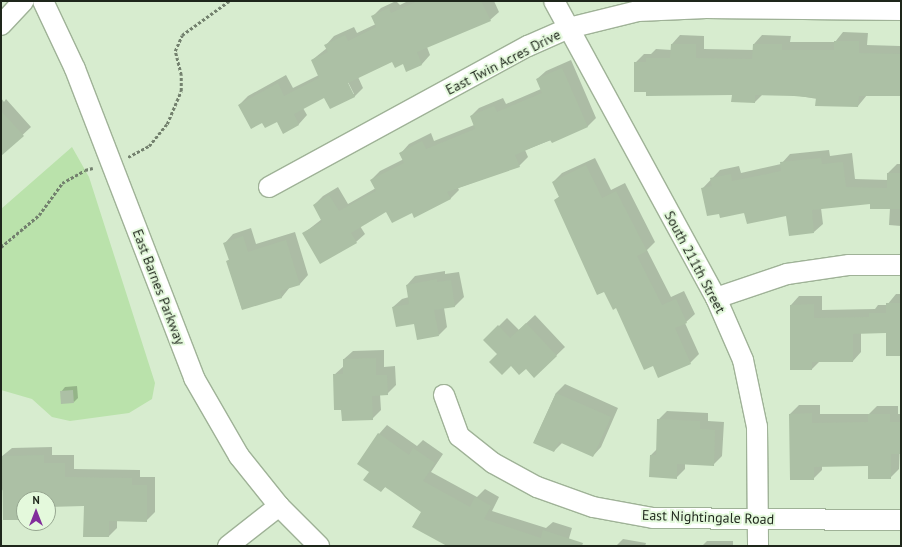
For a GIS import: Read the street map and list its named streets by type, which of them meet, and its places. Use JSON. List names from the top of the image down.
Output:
{
  "streets": {
    "street": [
      "East Twin Acres Drive",
      "South 211th Street",
      "East Barnes Parkway",
      "East Nightingale Road"
    ]
  },
  "crossings": [
    ["East Twin Acres Drive", "South 211th Street"],
    ["South 211th Street", "East Nightingale Road"]
  ],
  "north": "top"
}
